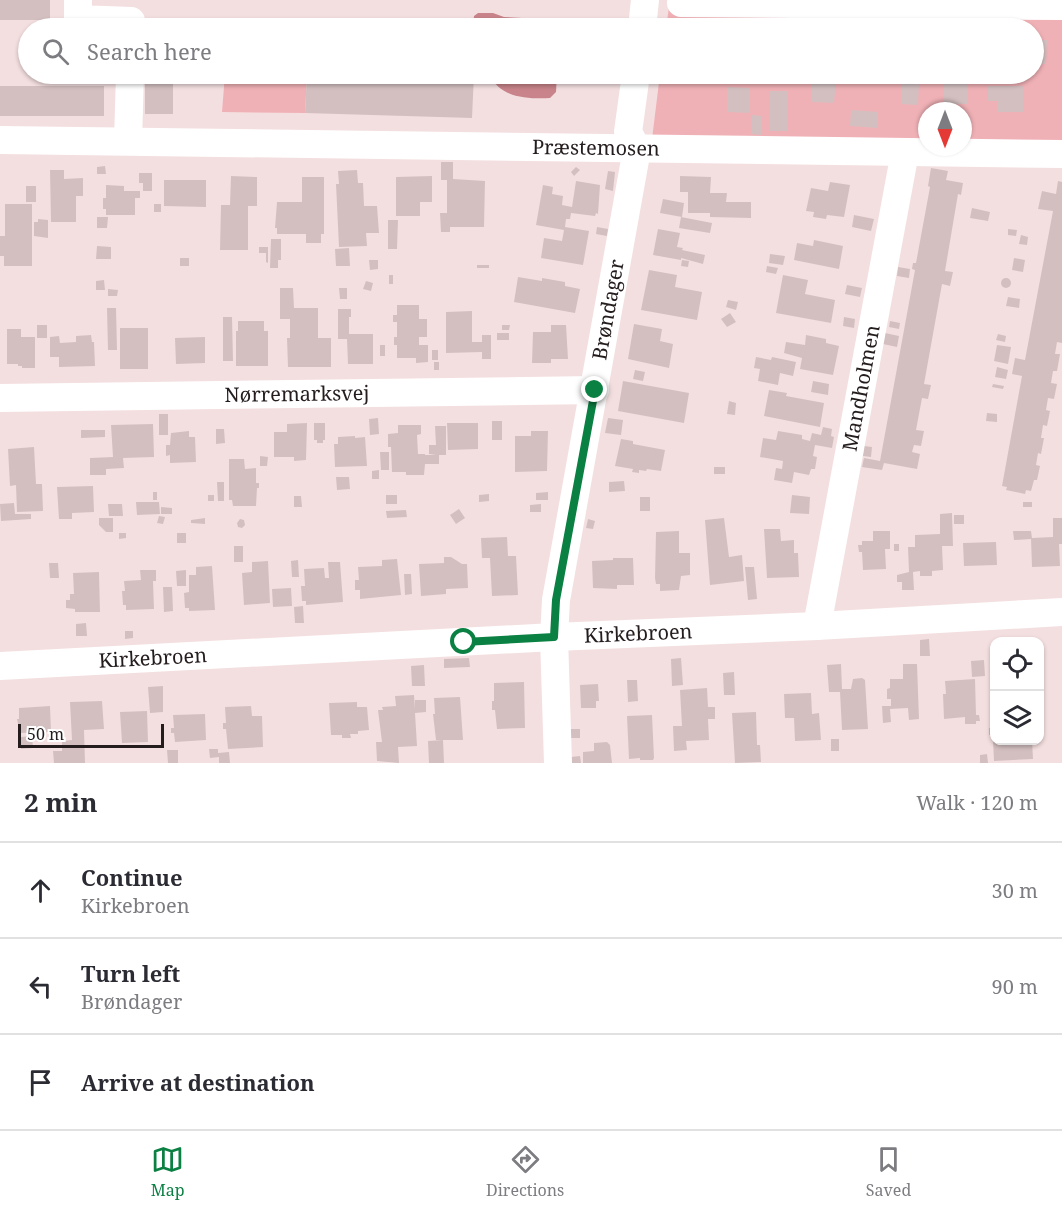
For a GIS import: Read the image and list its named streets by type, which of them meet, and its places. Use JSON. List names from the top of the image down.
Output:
{
  "streets": {
    "street": [
      "Præstemosen",
      "Brøndager",
      "Mandholmen",
      "Nørremarksvej",
      "Kirkebroen"
    ]
  },
  "crossings": [
    ["Præstemosen", "Brøndager"],
    ["Præstemosen", "Mandholmen"],
    ["Brøndager", "Nørremarksvej"],
    ["Brøndager", "Kirkebroen"],
    ["Mandholmen", "Kirkebroen"]
  ],
  "scale_bar": "50 m",
  "north": "bottom",
  "page": {
    "search": "Search here",
    "scale": "50 m",
    "heading": ["2 min", "Walk · 120 m"],
    "list": [
      ["Continue", "Kirkebroen", "30 m"],
      ["Turn left", "Brøndager", "90 m"],
      "Arrive at destination"
    ],
    "nav": ["Map", "Directions", "Saved"]
  }
}
